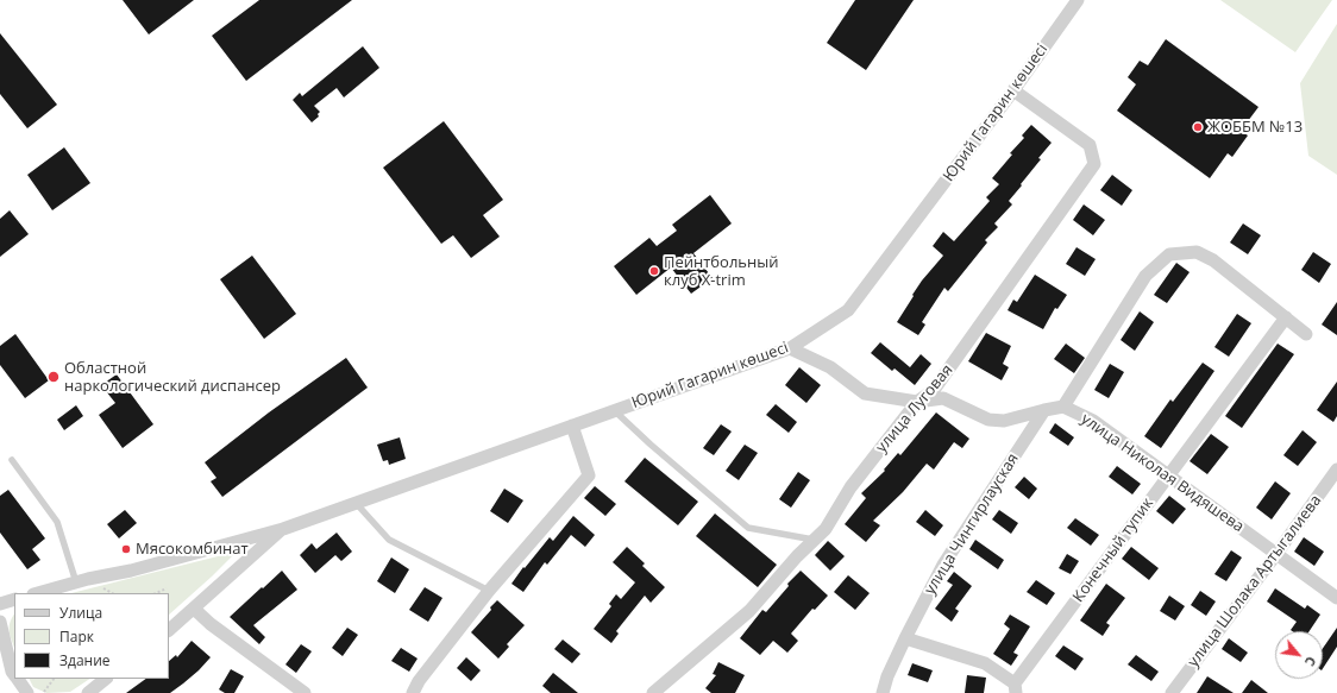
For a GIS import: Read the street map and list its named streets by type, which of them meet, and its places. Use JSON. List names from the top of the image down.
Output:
{
  "streets": {
    "street": [
      "Юрий Гагарин көшесі",
      "улица Луговая",
      "улица Николая Видяшева",
      "улица Чингирлауская",
      "Конечный тупик",
      "улица Шолака Артыгалиева"
    ]
  },
  "crossings": [
    ["Юрий Гагарин көшесі", "улица Луговая"],
    ["Юрий Гагарин көшесі", "улица Николая Видяшева"],
    ["улица Луговая", "улица Николая Видяшева"],
    ["улица Николая Видяшева", "улица Чингирлауская"],
    ["улица Николая Видяшева", "Конечный тупик"],
    ["улица Николая Видяшева", "улица Шолака Артыгалиева"]
  ],
  "places": [
    "ЖОББМ №13",
    "Пейнтбольный клуб X-trim",
    "Областной наркологический диспансер",
    "Мясокомбинат"
  ],
  "legend": ["Улица", "Парк", "Здание"],
  "north": "bottom right"
}
